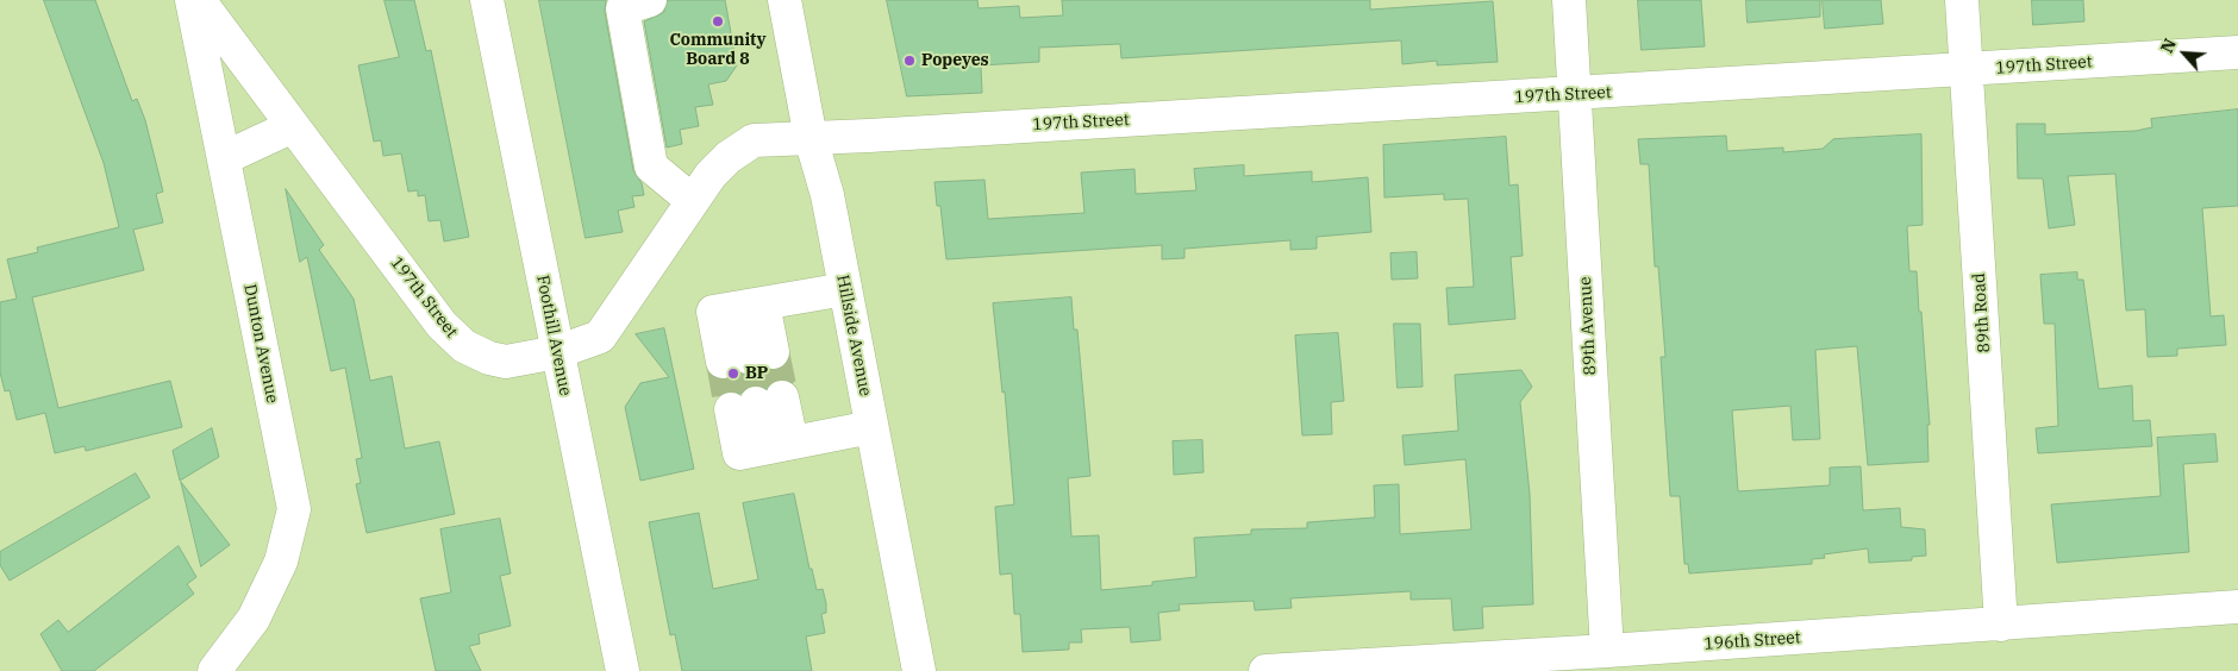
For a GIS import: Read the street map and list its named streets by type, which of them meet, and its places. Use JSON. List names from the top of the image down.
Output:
{
  "streets": {
    "street": [
      "197th Street",
      "89th Road",
      "89th Avenue",
      "Foothill Avenue",
      "Hillside Avenue",
      "Dunton Avenue",
      "196th Street"
    ]
  },
  "crossings": [
    ["197th Street", "89th Road"],
    ["197th Street", "89th Avenue"],
    ["197th Street", "Foothill Avenue"],
    ["197th Street", "Hillside Avenue"],
    ["89th Road", "196th Street"],
    ["89th Avenue", "196th Street"]
  ],
  "places": ["Community Board 8", "Popeyes", "BP"],
  "north": "top left"
}
